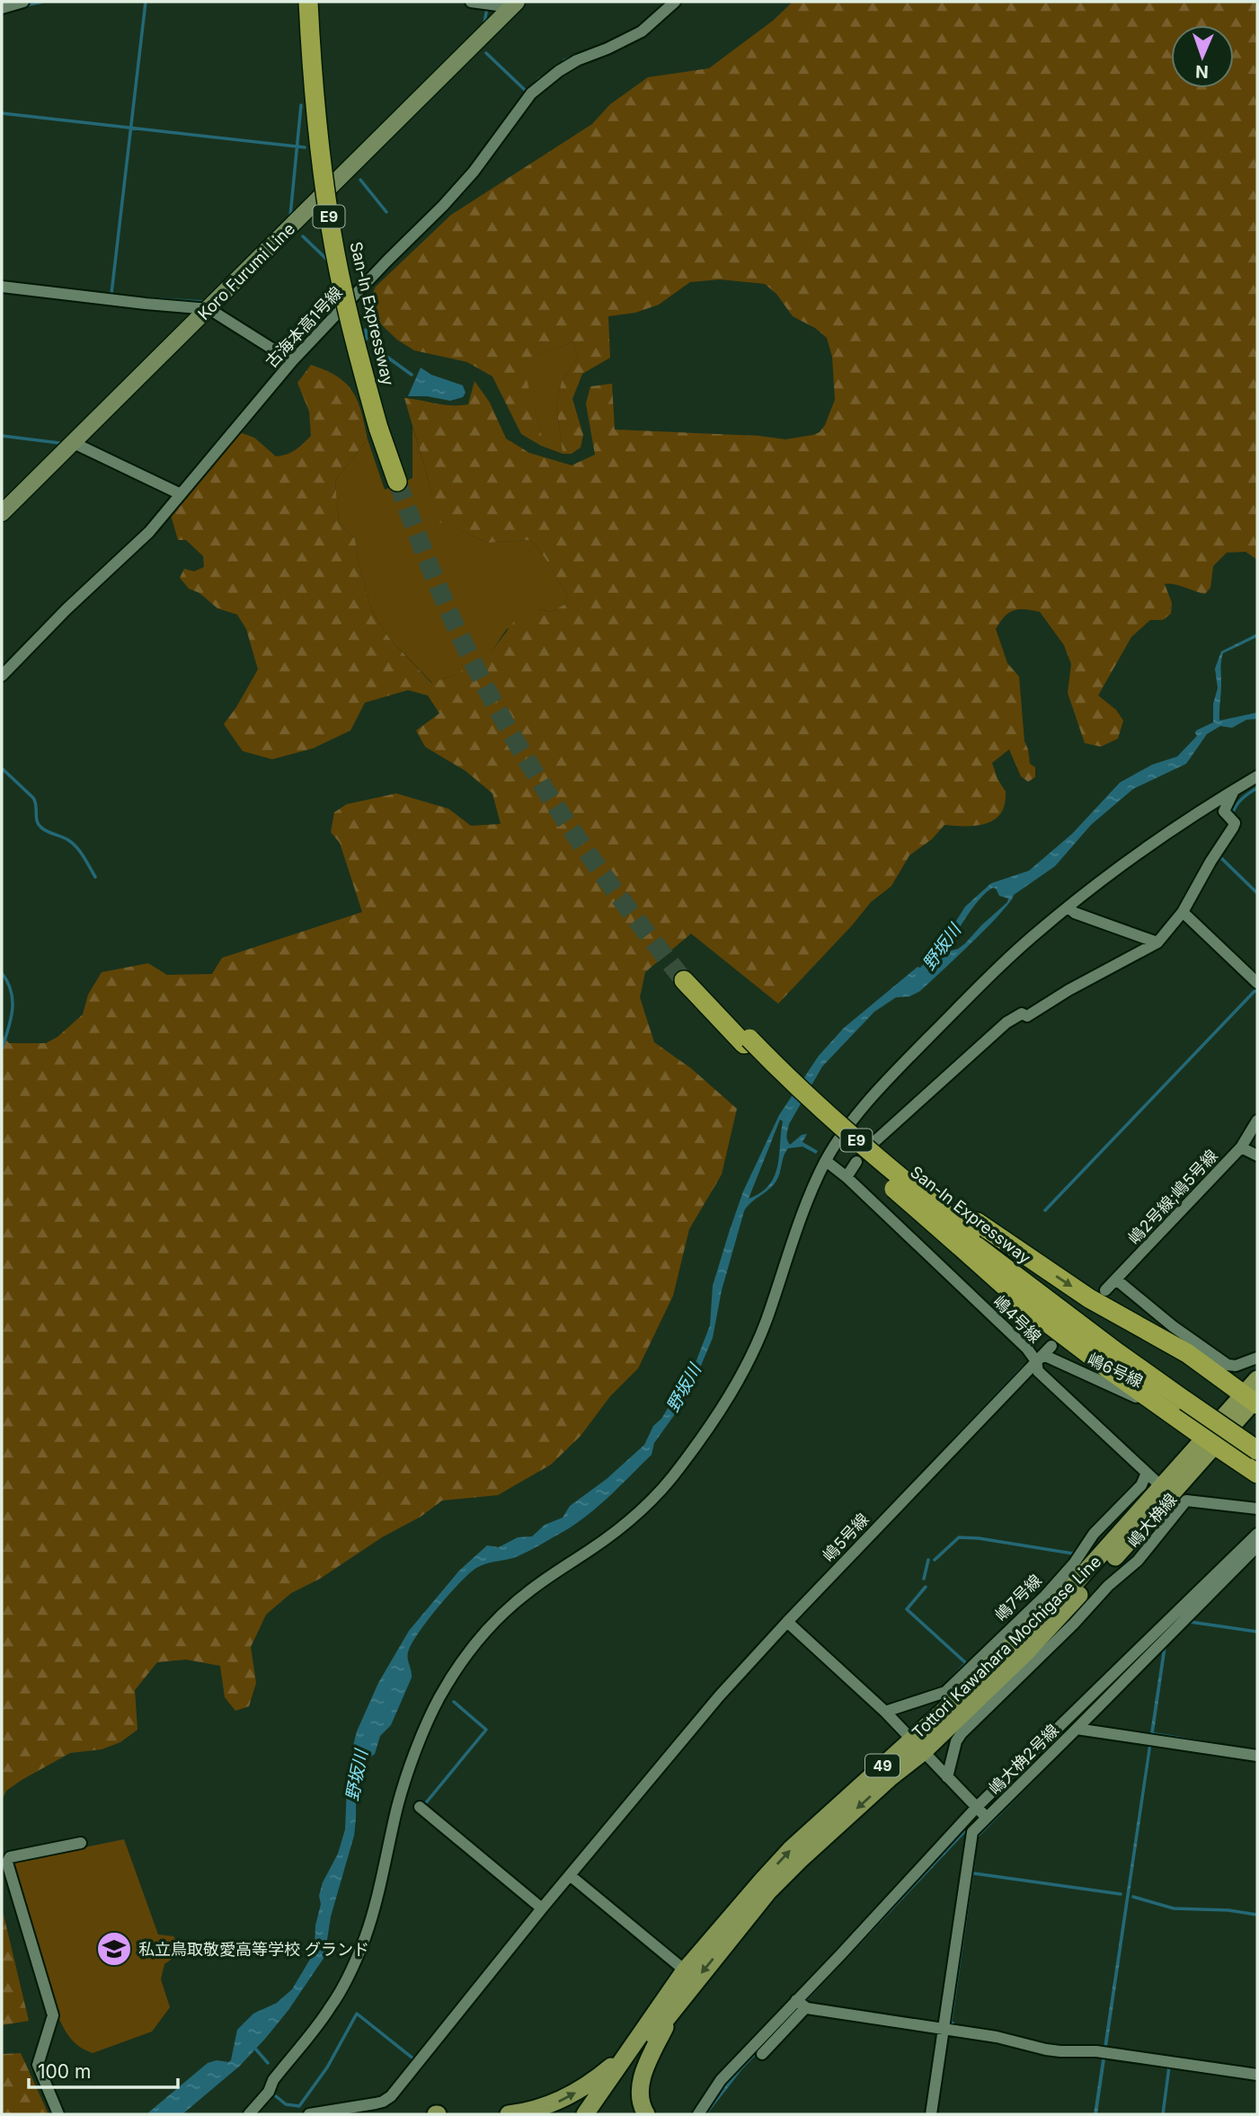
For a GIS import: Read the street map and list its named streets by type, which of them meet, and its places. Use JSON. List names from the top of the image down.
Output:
{
  "streets": {
    "highway": ["E9", "San-In Expressway"],
    "main road": ["Koro Furumi Line", "Tottori Kawahara Mochigase Line", "49"],
    "street": [
      "古海本高1号線",
      "嶋2号線;嶋5号線",
      "嶋4号線",
      "嶋6号線",
      "嶋大桷線",
      "嶋5号線",
      "嶋7号線",
      "嶋大桷2号線"
    ]
  },
  "crossings": [
    ["San-In Expressway", "嶋6号線"],
    ["嶋4号線", "嶋6号線"],
    ["嶋4号線", "嶋大桷線"],
    ["嶋4号線", "嶋5号線"],
    ["嶋4号線", "嶋7号線"],
    ["嶋4号線", "Tottori Kawahara Mochigase Line"],
    ["嶋6号線", "嶋5号線"],
    ["嶋大桷線", "Tottori Kawahara Mochigase Line"],
    ["嶋大桷線", "嶋大桷2号線"],
    ["Tottori Kawahara Mochigase Line", "嶋大桷2号線"]
  ],
  "water": ["野坂川"],
  "places": {
    "school or university": ["私立鳥取敬愛高等学校 グランド"]
  },
  "scale_bar": "100 m",
  "north": "bottom"
}
